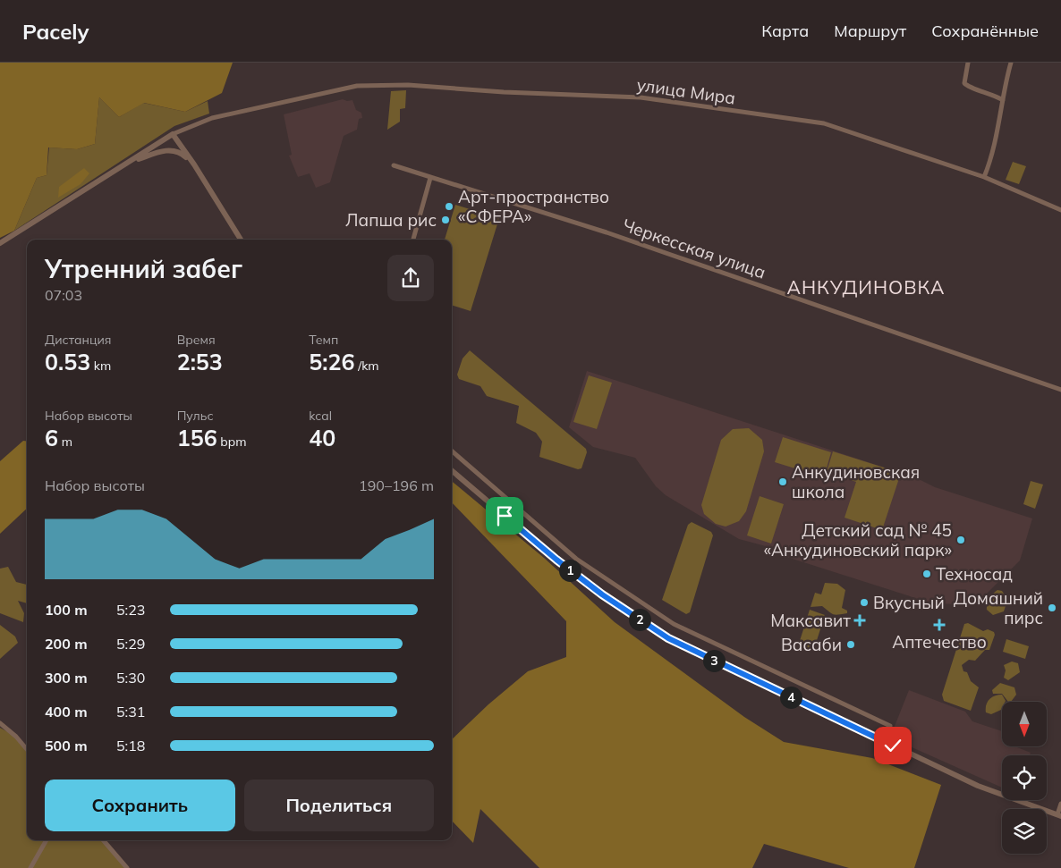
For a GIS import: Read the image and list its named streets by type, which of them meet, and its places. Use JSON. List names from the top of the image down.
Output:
{
  "streets": {
    "street": ["улица Мира", "Черкесская улица"]
  },
  "districts": ["АНКУДИНОВКА"],
  "places": {
    "other": [
      "Арт-пространство «СФЕРА»",
      "Лапша рис",
      "Анкудиновская школа",
      "Детский сад № 45 «Анкудиновский парк»",
      "Техносад",
      "Вкусный",
      "Домашний пирс",
      "Васаби"
    ],
    "health": ["Максавит", "Аптечество"]
  },
  "north": "bottom",
  "page": {
    "header": "Pacely",
    "nav": ["Карта", "Маршрут", "Сохранённые"],
    "heading": ["Утренний забег", "07:03"],
    "stats": [
      ["Дистанция", "0.53 km"],
      ["Время", "2:53"],
      ["Темп", "5:26 /km"],
      ["Набор высоты", "6 m"],
      ["Пульс", "156 bpm"],
      ["kcal", "40"]
    ],
    "chart": ["Набор высоты", "190–196 m"],
    "pins": [
      "1",
      "2",
      "3",
      "4"
    ],
    "list": [
      {
        "name": "100 m",
        "note": "5:23"
      },
      {
        "name": "200 m",
        "note": "5:29"
      },
      {
        "name": "300 m",
        "note": "5:30"
      },
      {
        "name": "400 m",
        "note": "5:31"
      },
      {
        "name": "500 m",
        "note": "5:18"
      }
    ],
    "buttons": ["Сохранить", "Поделиться"]
  }
}
